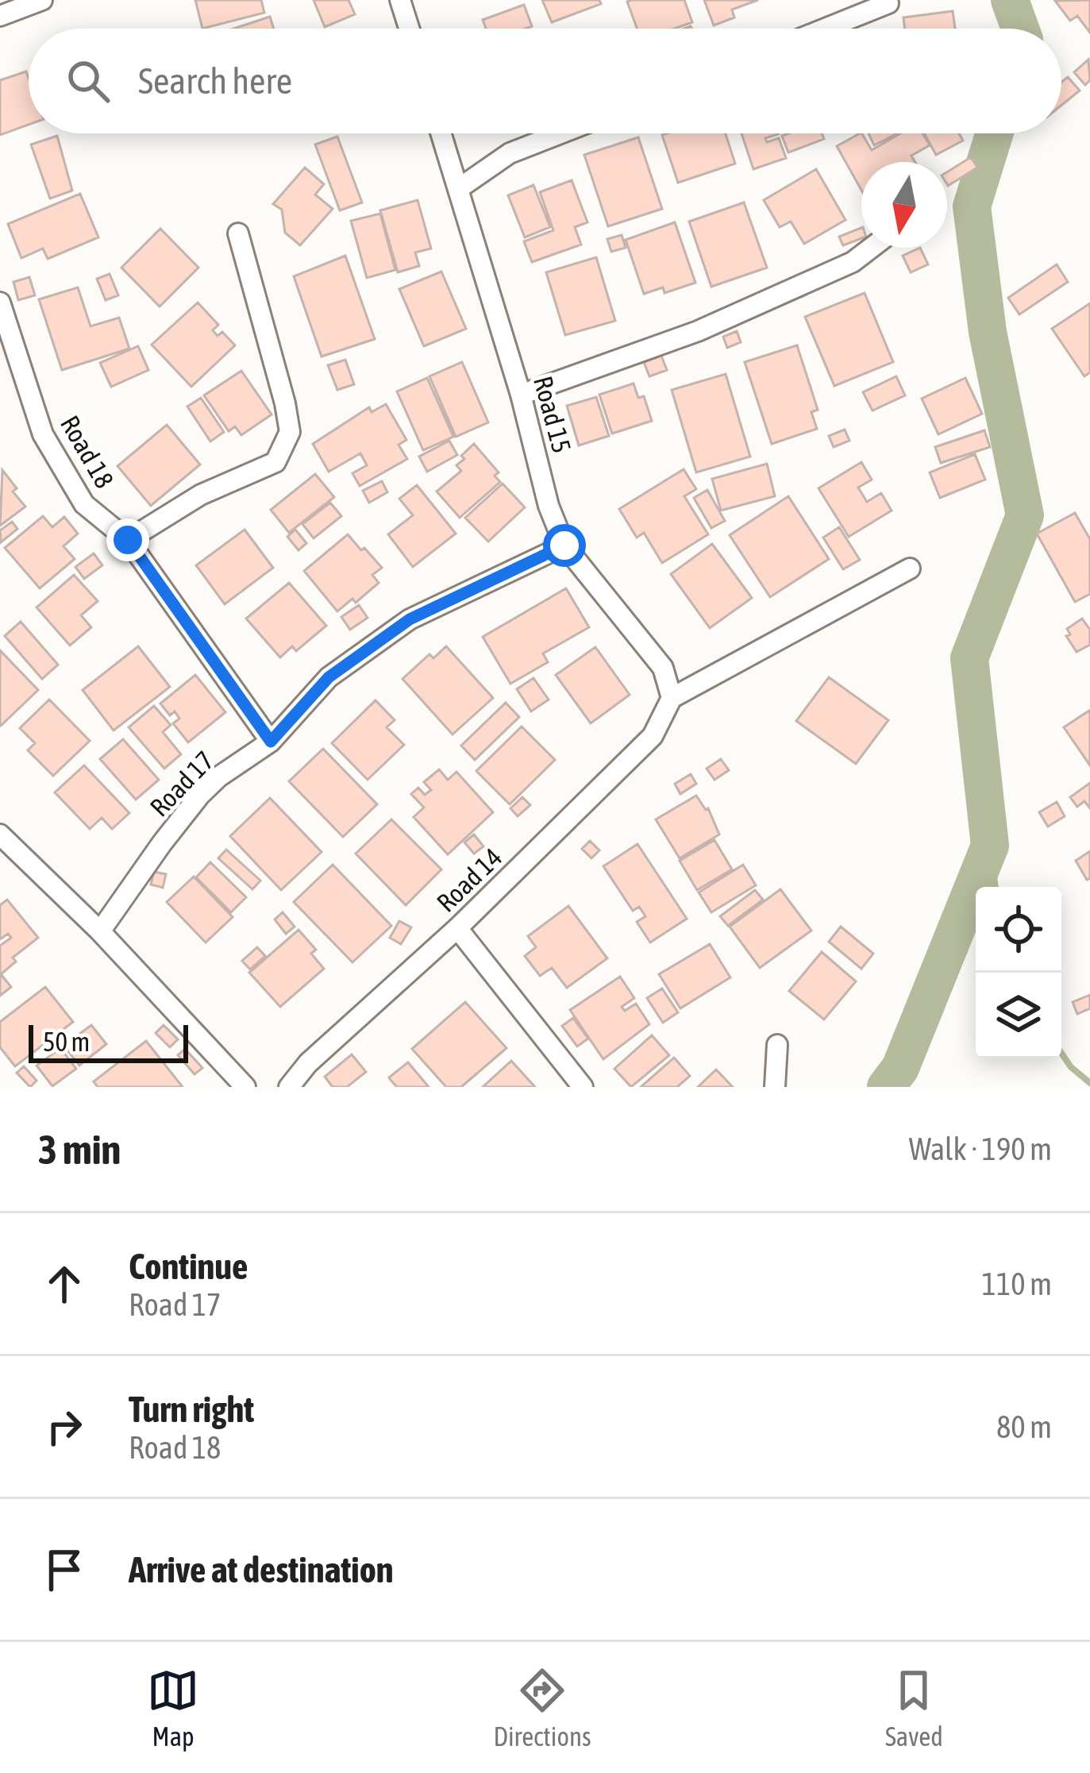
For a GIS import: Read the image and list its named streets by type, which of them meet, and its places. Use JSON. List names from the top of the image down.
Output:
{
  "streets": {
    "street": [
      "Road 15",
      "Road 18",
      "Road 17",
      "Road 14"
    ]
  },
  "crossings": [
    ["Road 15", "Road 17"],
    ["Road 15", "Road 14"],
    ["Road 18", "Road 17"]
  ],
  "scale_bar": "50 m",
  "north": "bottom",
  "page": {
    "search": "Search here",
    "scale": "50 m",
    "heading": ["3 min", "Walk · 190 m"],
    "list": [
      ["Continue", "Road 17", "110 m"],
      ["Turn right", "Road 18", "80 m"],
      "Arrive at destination"
    ],
    "nav": ["Map", "Directions", "Saved"]
  }
}
